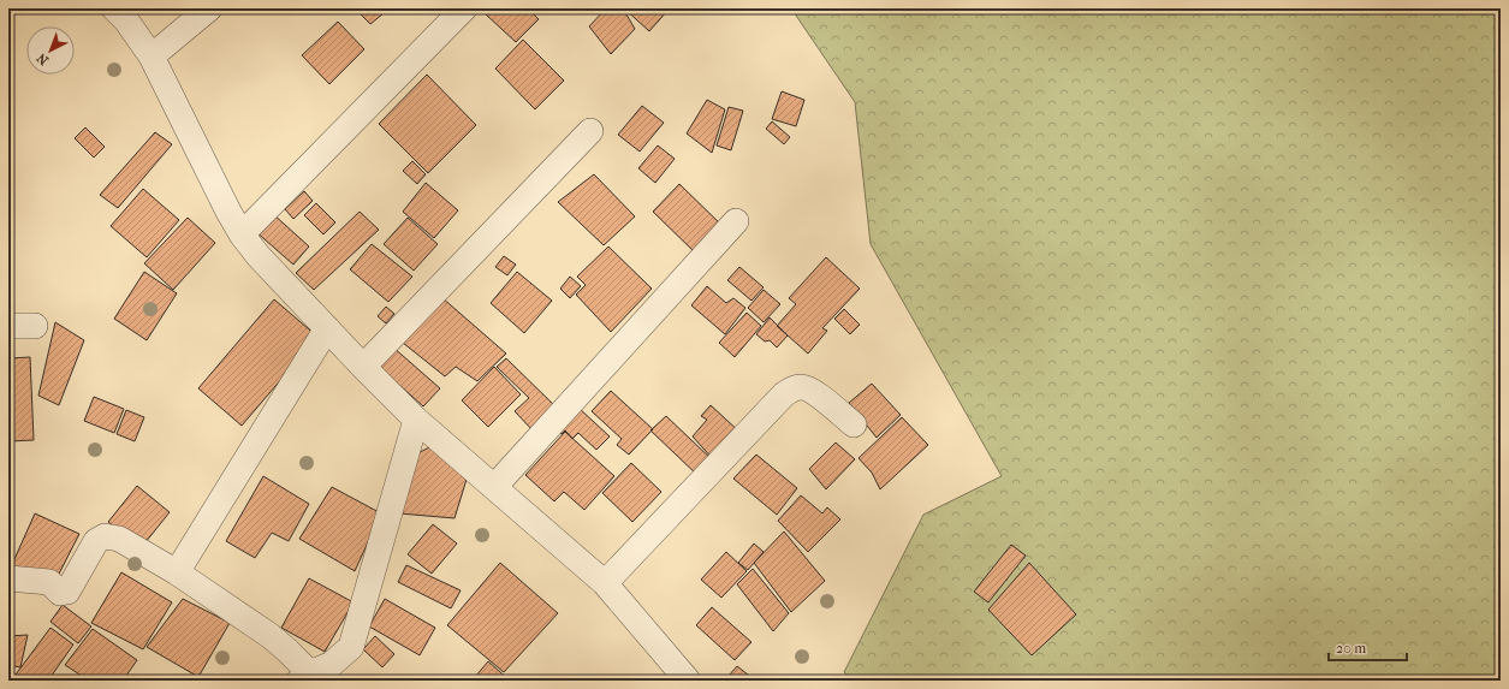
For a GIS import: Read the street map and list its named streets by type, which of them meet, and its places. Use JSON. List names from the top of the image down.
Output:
{
  "scale_bar": "20 m",
  "north": "bottom left"
}
